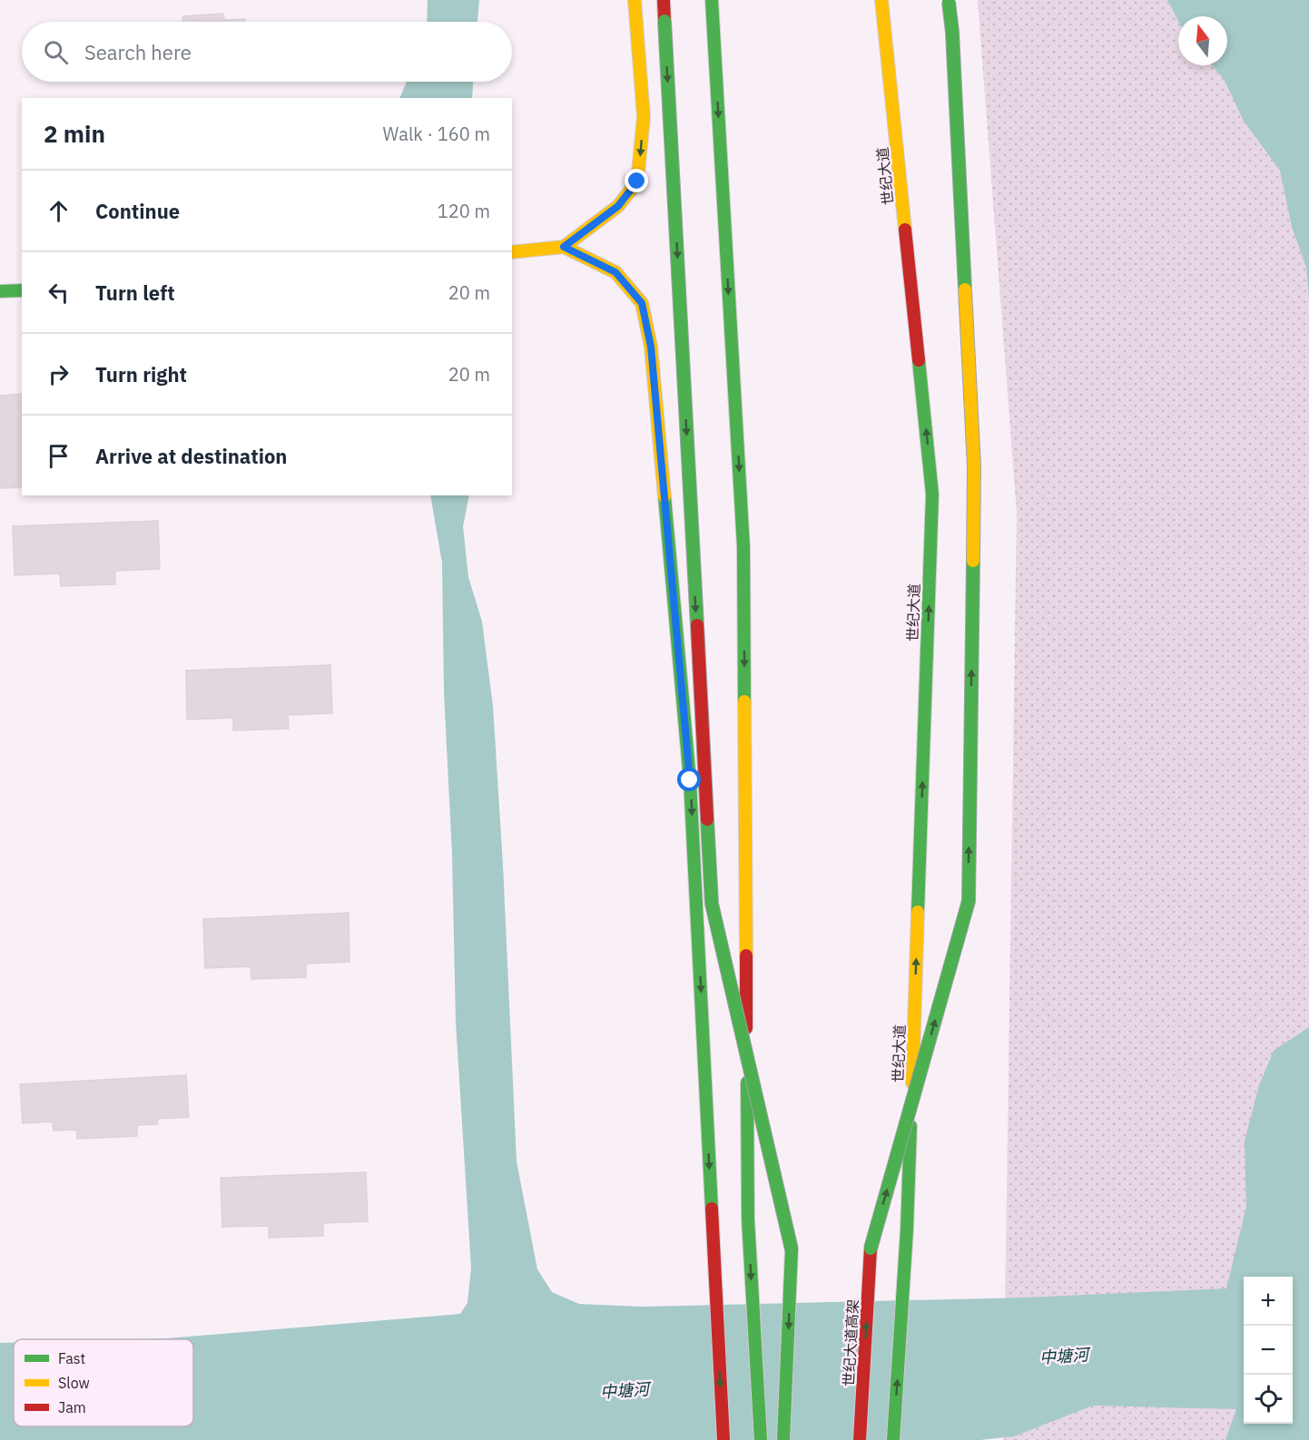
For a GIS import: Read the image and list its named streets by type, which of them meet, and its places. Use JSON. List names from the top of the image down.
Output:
{
  "streets": {
    "main road": ["世纪大道", "世纪大道高架"]
  },
  "one_way": ["世纪大道", "世纪大道高架"],
  "water": ["中塘河"],
  "legend": ["Fast", "Slow", "Jam"],
  "north": "top",
  "page": {
    "search": "Search here",
    "heading": ["2 min", "Walk · 160 m"],
    "list": [
      ["Continue", "120 m"],
      ["Turn left", "20 m"],
      ["Turn right", "20 m"],
      "Arrive at destination"
    ],
    "map_buttons": ["+", "−"]
  }
}
